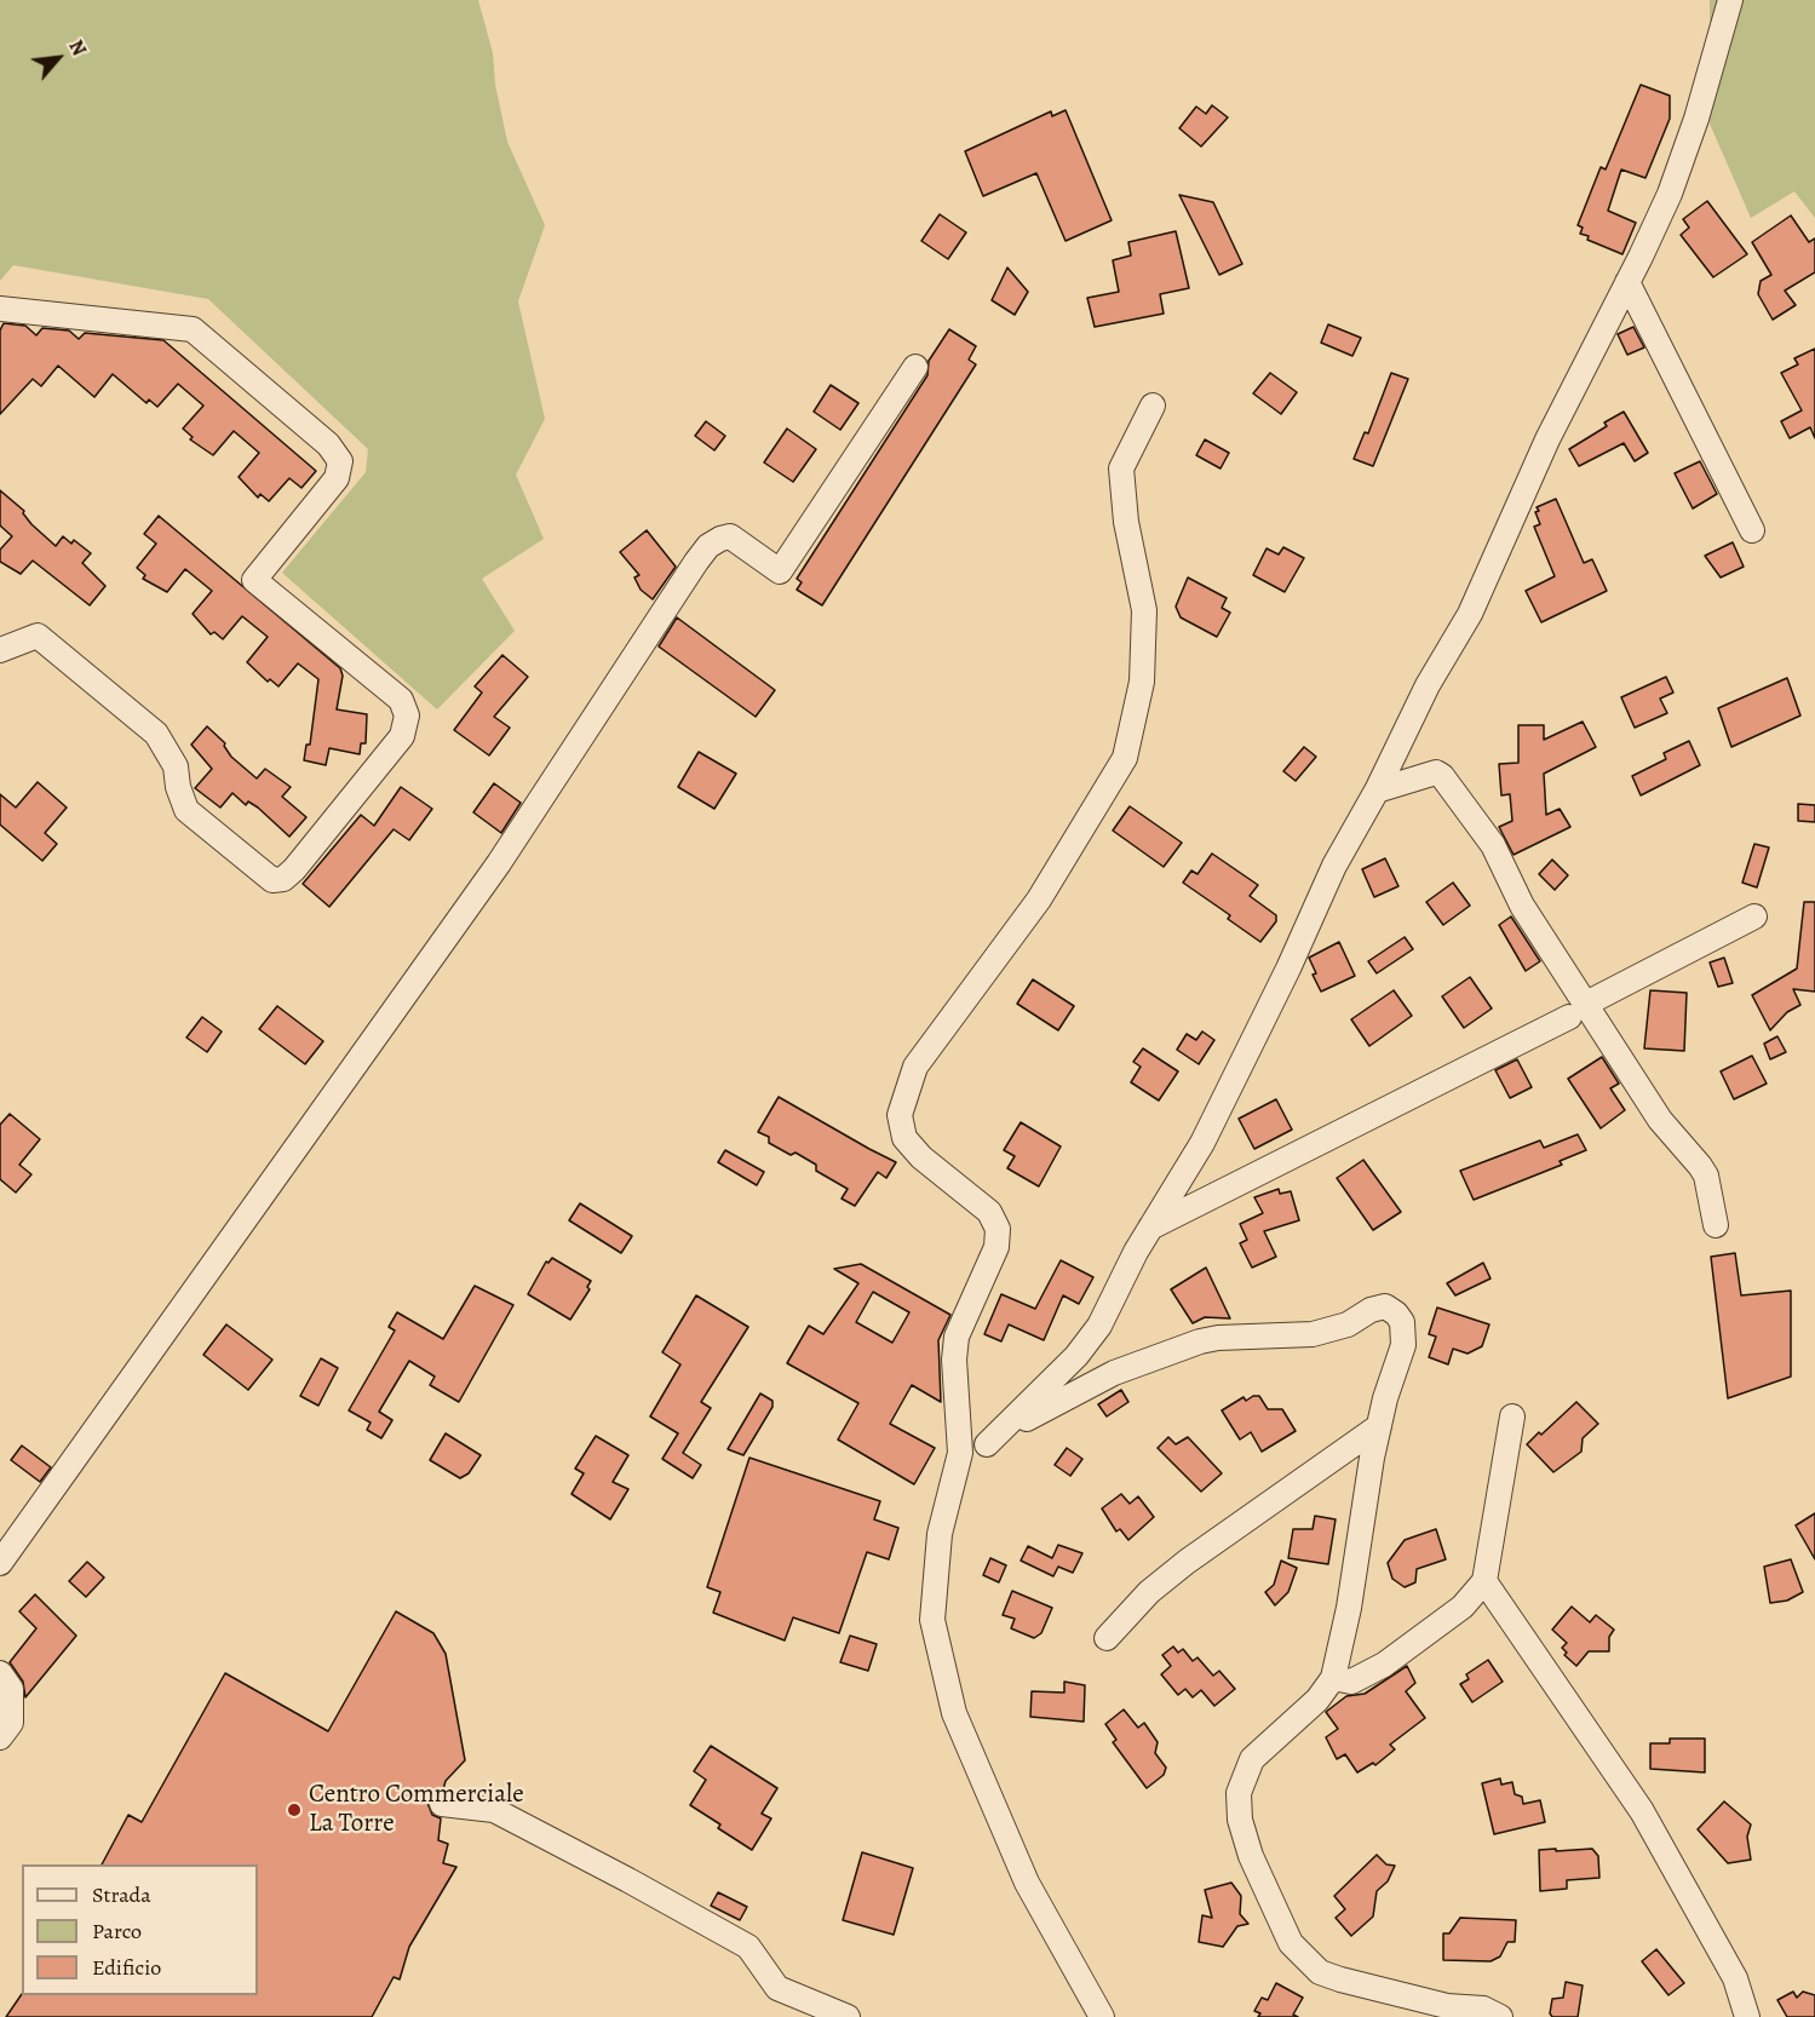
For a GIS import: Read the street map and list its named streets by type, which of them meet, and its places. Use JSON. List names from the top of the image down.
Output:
{
  "places": ["Centro Commerciale La Torre"],
  "legend": ["Strada", "Parco", "Edificio"],
  "north": "top right"
}
